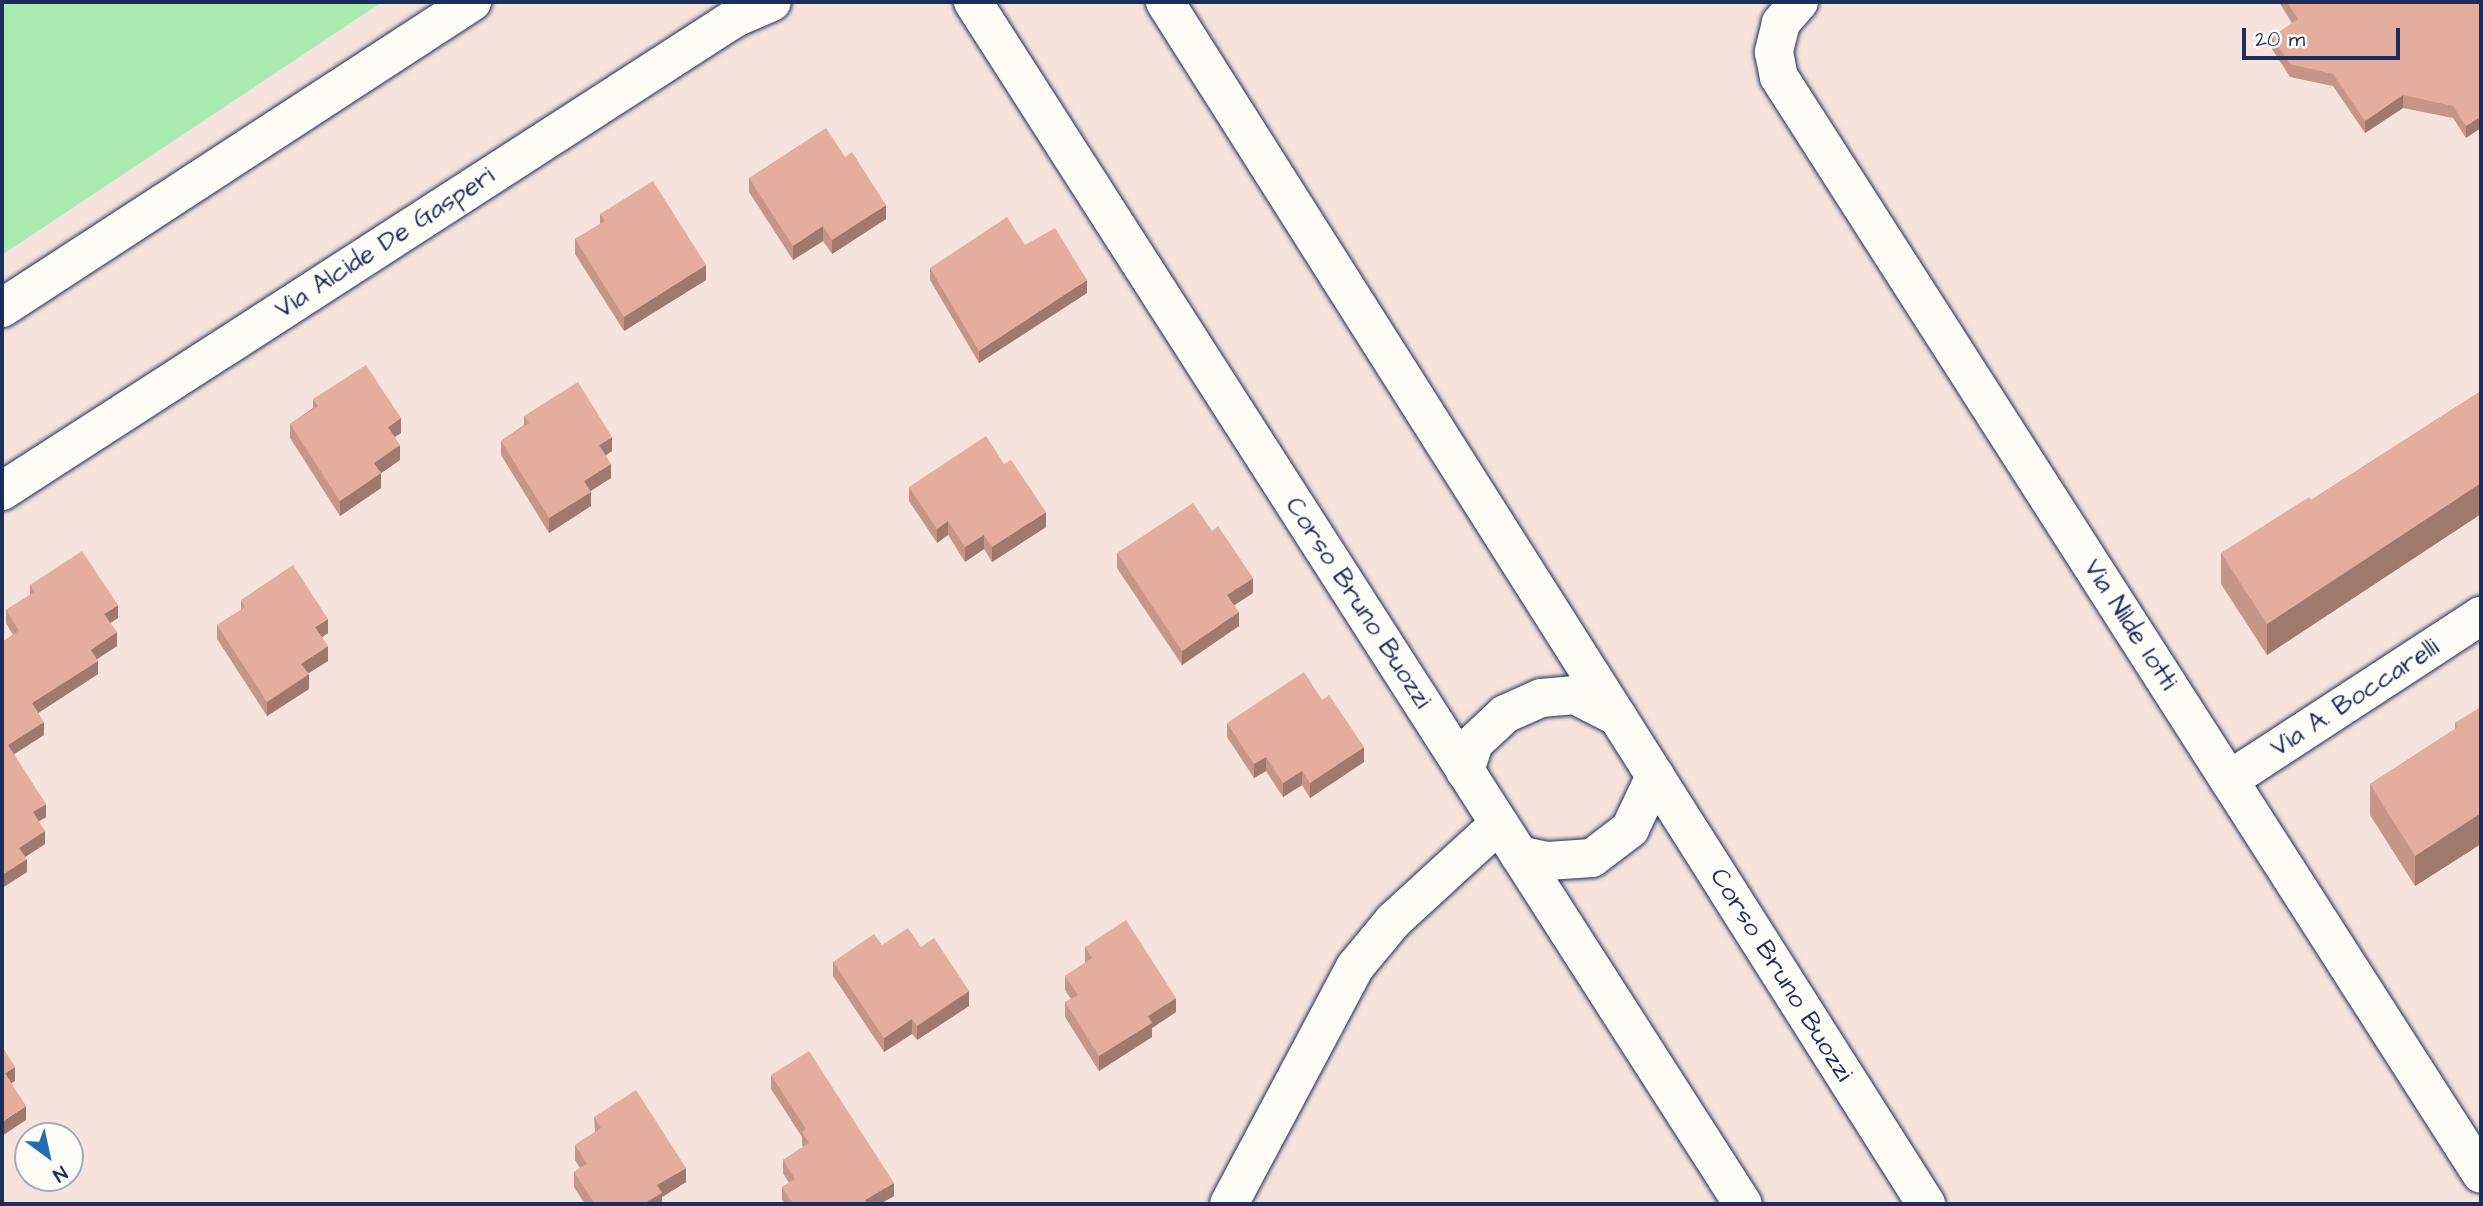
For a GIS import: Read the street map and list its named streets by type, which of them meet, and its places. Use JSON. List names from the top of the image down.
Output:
{
  "streets": {
    "street": [
      "Via Alcide De Gasperi",
      "Corso Bruno Buozzi",
      "Via Nilde Iotti",
      "Via A. Boccarelli"
    ]
  },
  "crossings": [
    ["Via Nilde Iotti", "Via A. Boccarelli"]
  ],
  "scale_bar": "20 m",
  "north": "bottom right"
}
